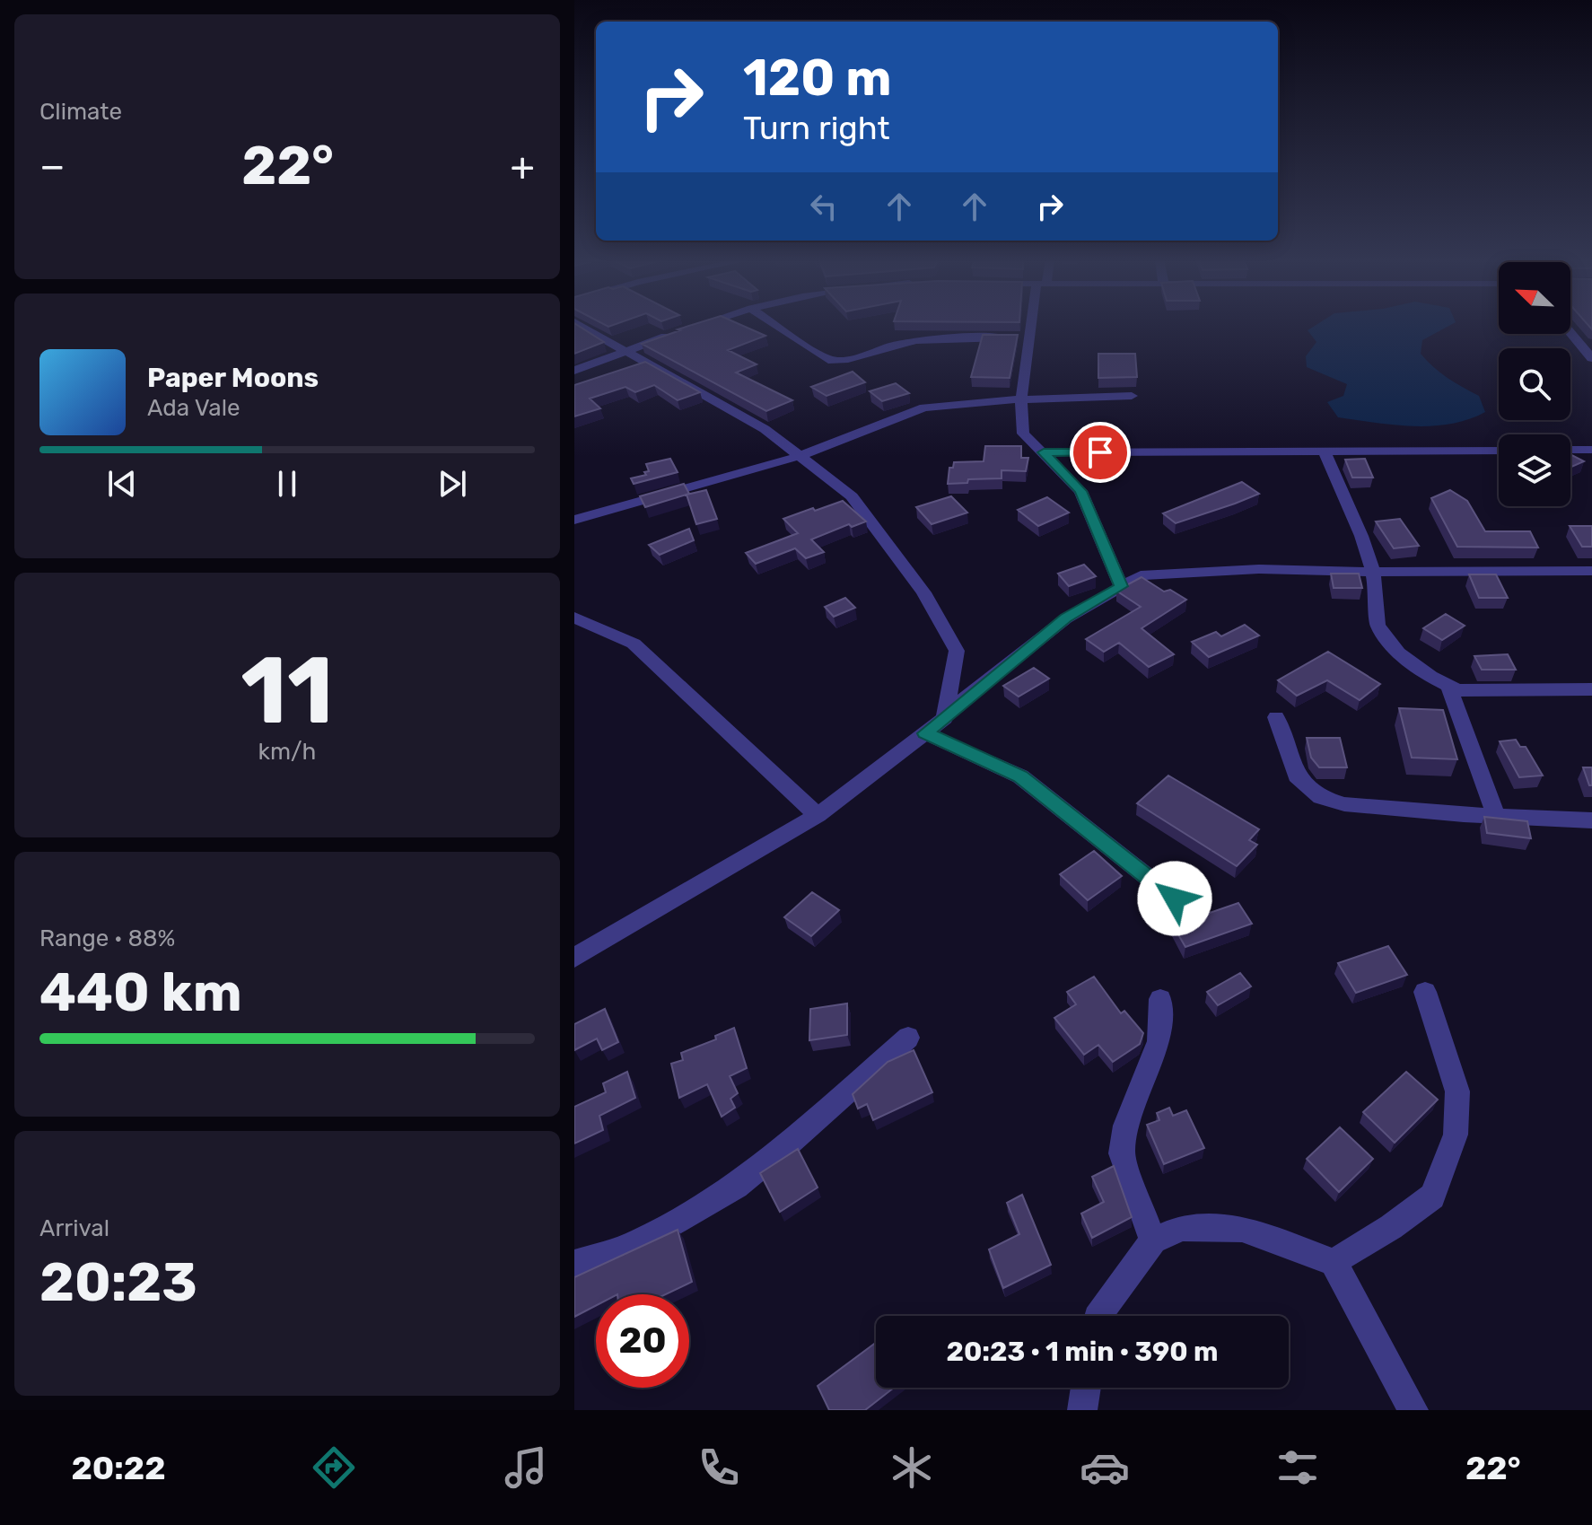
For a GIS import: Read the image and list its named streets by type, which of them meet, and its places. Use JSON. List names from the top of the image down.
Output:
{
  "north": "top left",
  "page": {
    "tile": [
      "Climate",
      ["11", "km/h"],
      ["Range · 88%", "440 km"],
      ["Arrival", "20:23"]
    ],
    "turn": ["120 m", "Turn right"],
    "heat": ["−", "22°", "+"],
    "song": ["Paper Moons", "Ada Vale"],
    "limit": "20",
    "trip": "20:23 · 1 min · 390 m",
    "tabs": ["20:22", "22°"]
  }
}
